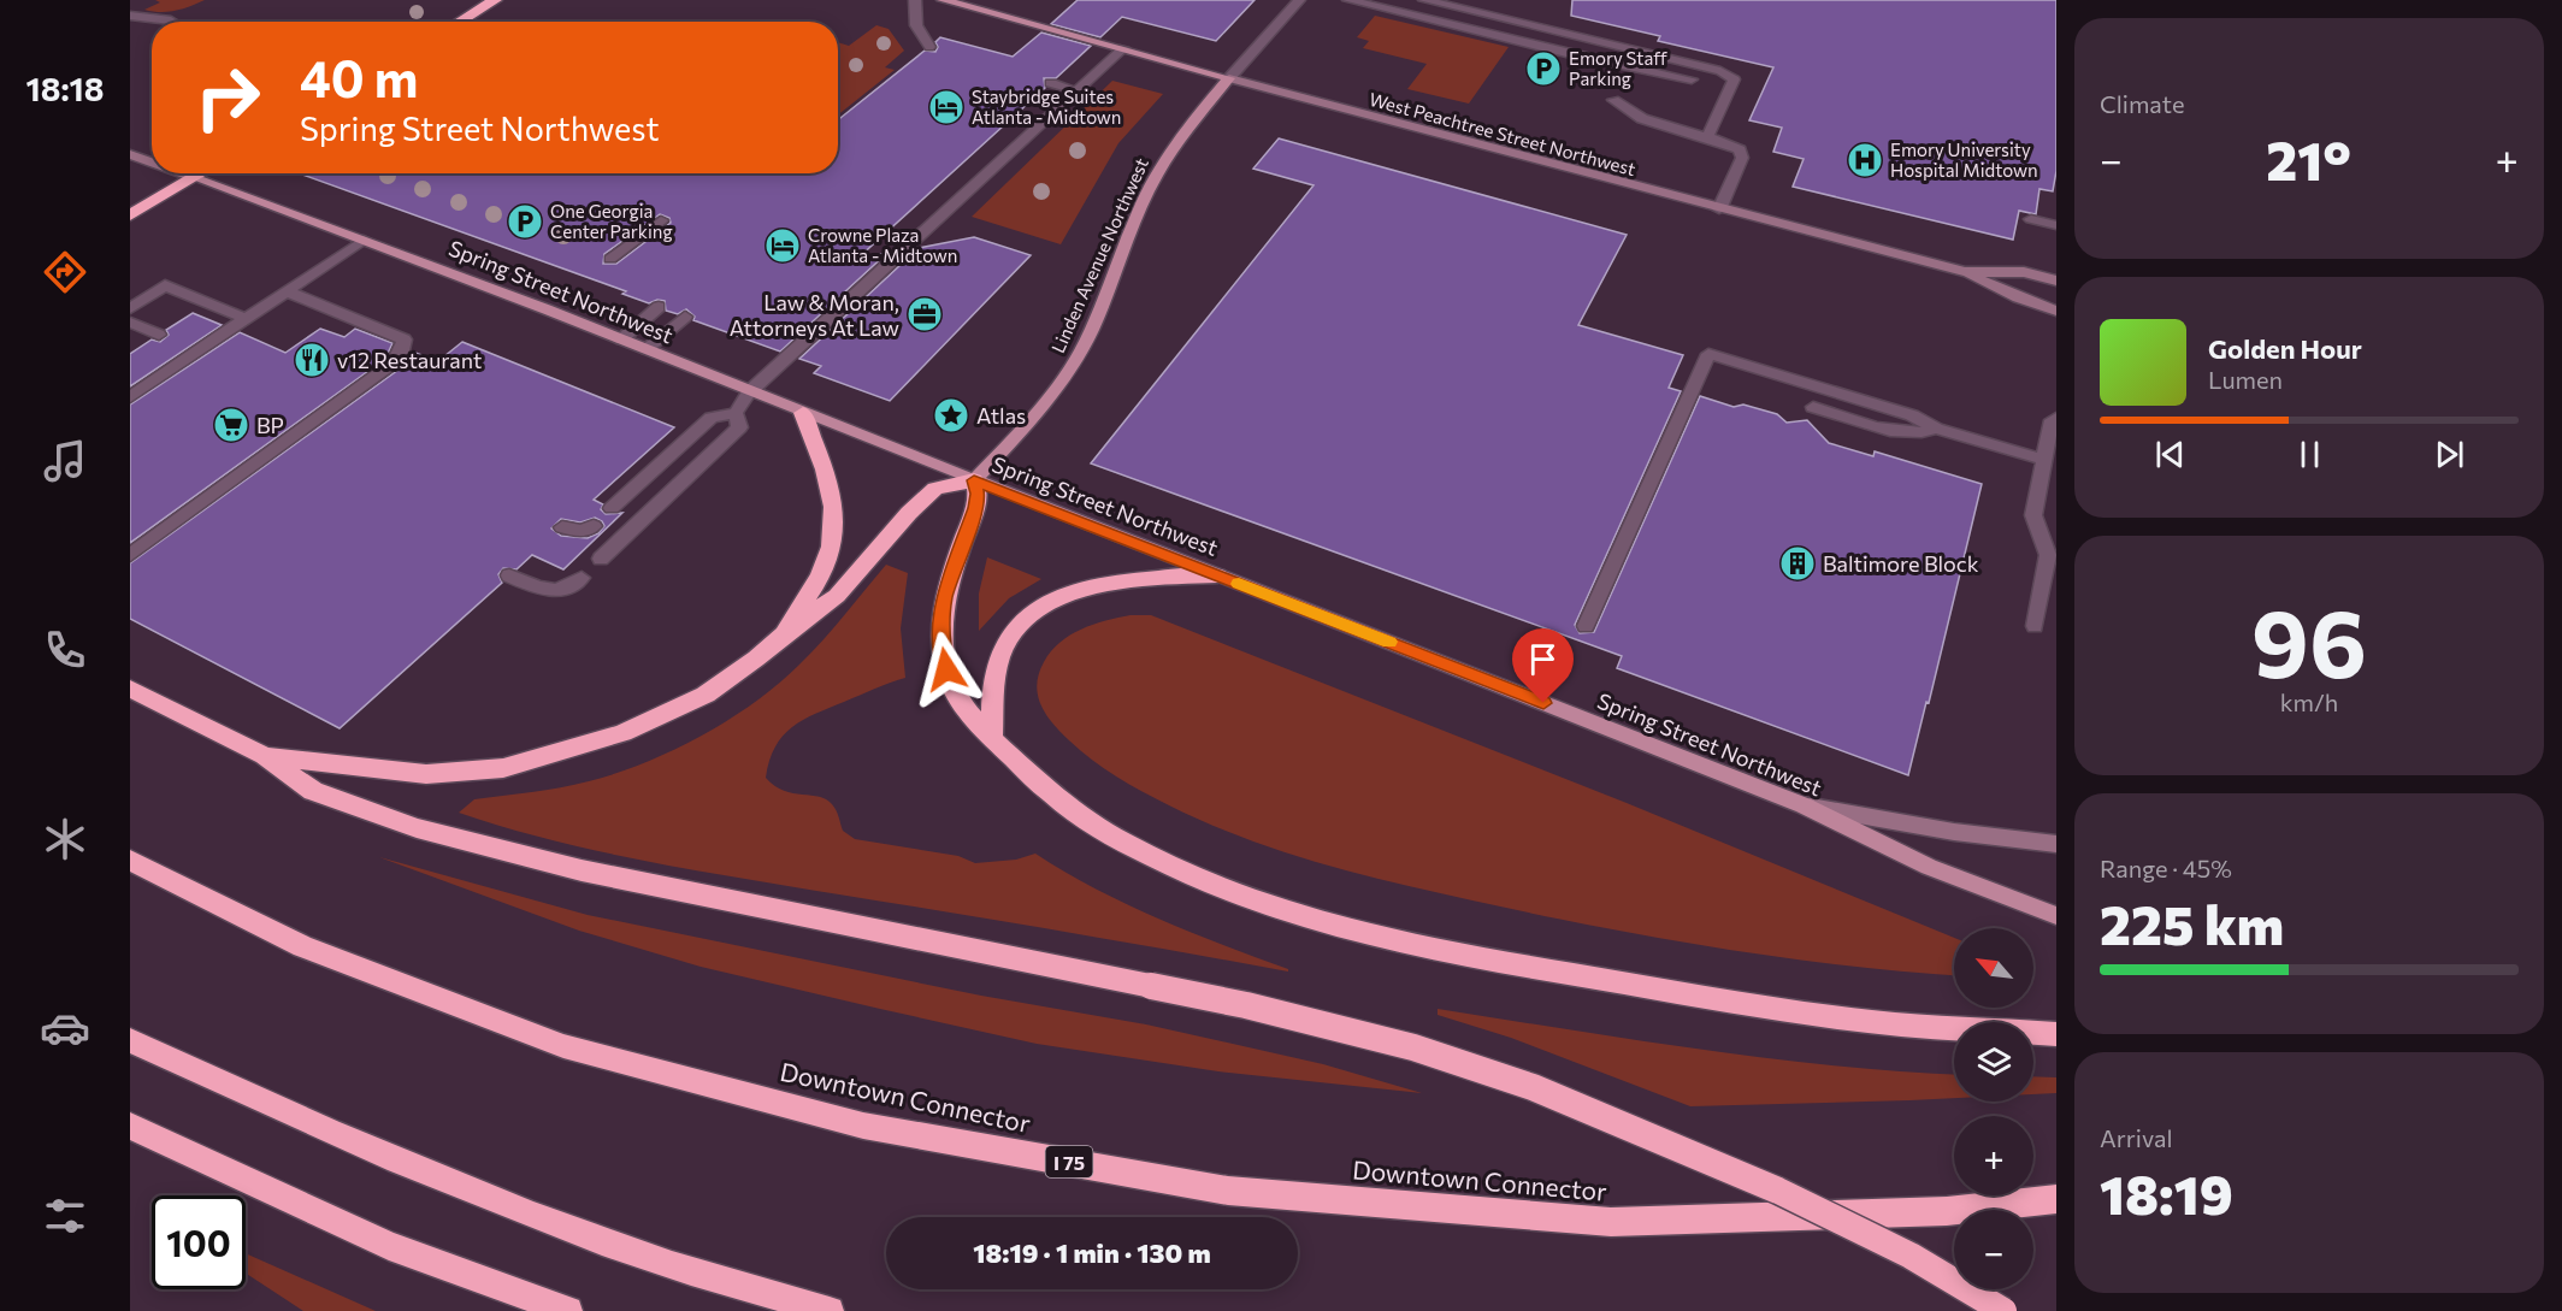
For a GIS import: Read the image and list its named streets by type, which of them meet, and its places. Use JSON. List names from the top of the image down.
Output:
{
  "streets": {
    "highway": ["Downtown Connector", "I 75"],
    "main road": ["West Peachtree Street Northwest", "Linden Avenue Northwest", "Spring Street Northwest"]
  },
  "crossings": [
    ["West Peachtree Street Northwest", "Linden Avenue Northwest"],
    ["Linden Avenue Northwest", "Spring Street Northwest"]
  ],
  "places": {
    "parking": ["Emory Staff Parking", "One Georgia Center Parking"],
    "hotel": ["Staybridge Suites Atlanta - Midtown", "Crowne Plaza Atlanta - Midtown"],
    "hospital": ["Emory University Hospital Midtown"],
    "office": ["Law & Moran, Attorneys At Law"],
    "restaurant": ["v12 Restaurant"],
    "place": ["Atlas"],
    "supermarket": ["BP"],
    "building": ["Baltimore Block"]
  },
  "north": "top left",
  "page": {
    "tabs": "18:18",
    "tile": [
      "Climate",
      ["96", "km/h"],
      ["Range · 45%", "225 km"],
      ["Arrival", "18:19"]
    ],
    "turn": ["40 m", "Spring Street Northwest"],
    "heat": ["−", "21°", "+"],
    "song": ["Golden Hour", "Lumen"],
    "map_buttons": ["+", "−"],
    "limit": "100",
    "trip": "18:19 · 1 min · 130 m"
  }
}
